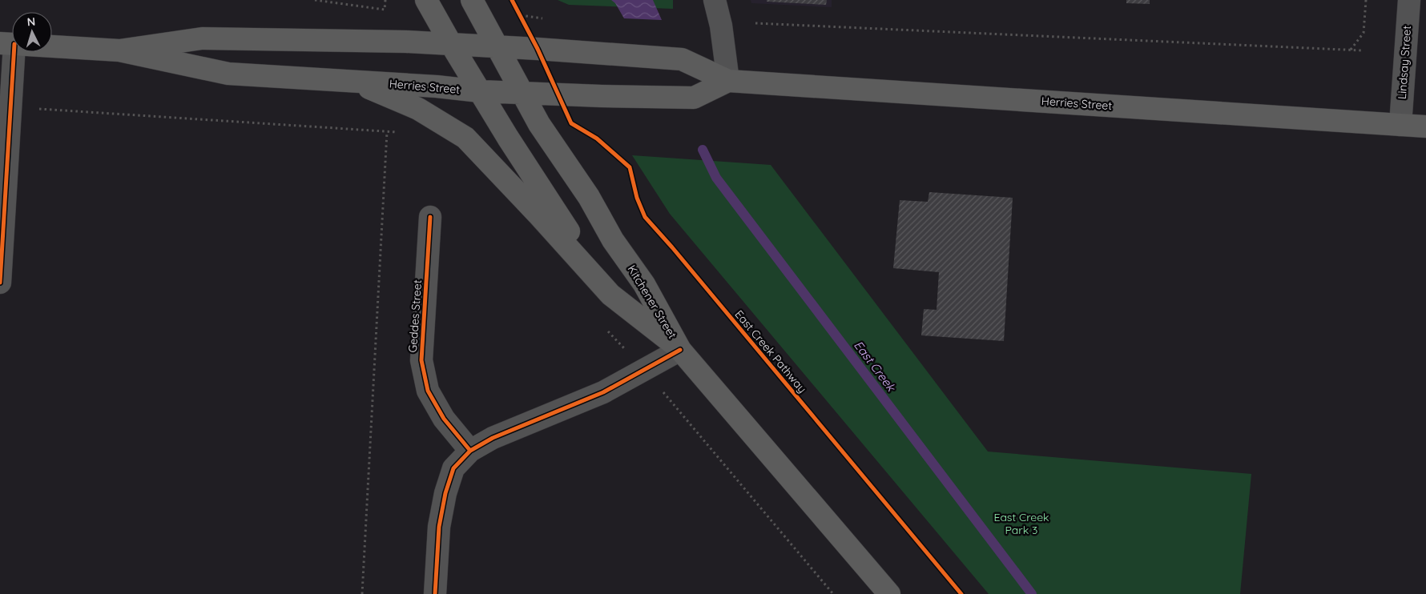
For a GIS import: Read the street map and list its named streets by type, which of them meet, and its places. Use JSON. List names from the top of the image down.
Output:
{
  "streets": {
    "main road": ["Herries Street", "Kitchener Street"],
    "street": ["Lindsay Street", "Geddes Street"],
    "cycle path": ["East Creek Pathway"]
  },
  "crossings": [
    ["Lindsay Street", "Herries Street"],
    ["Herries Street", "Kitchener Street"]
  ],
  "water": ["East Creek"],
  "parks": ["East Creek Park 3"],
  "north": "top"
}
